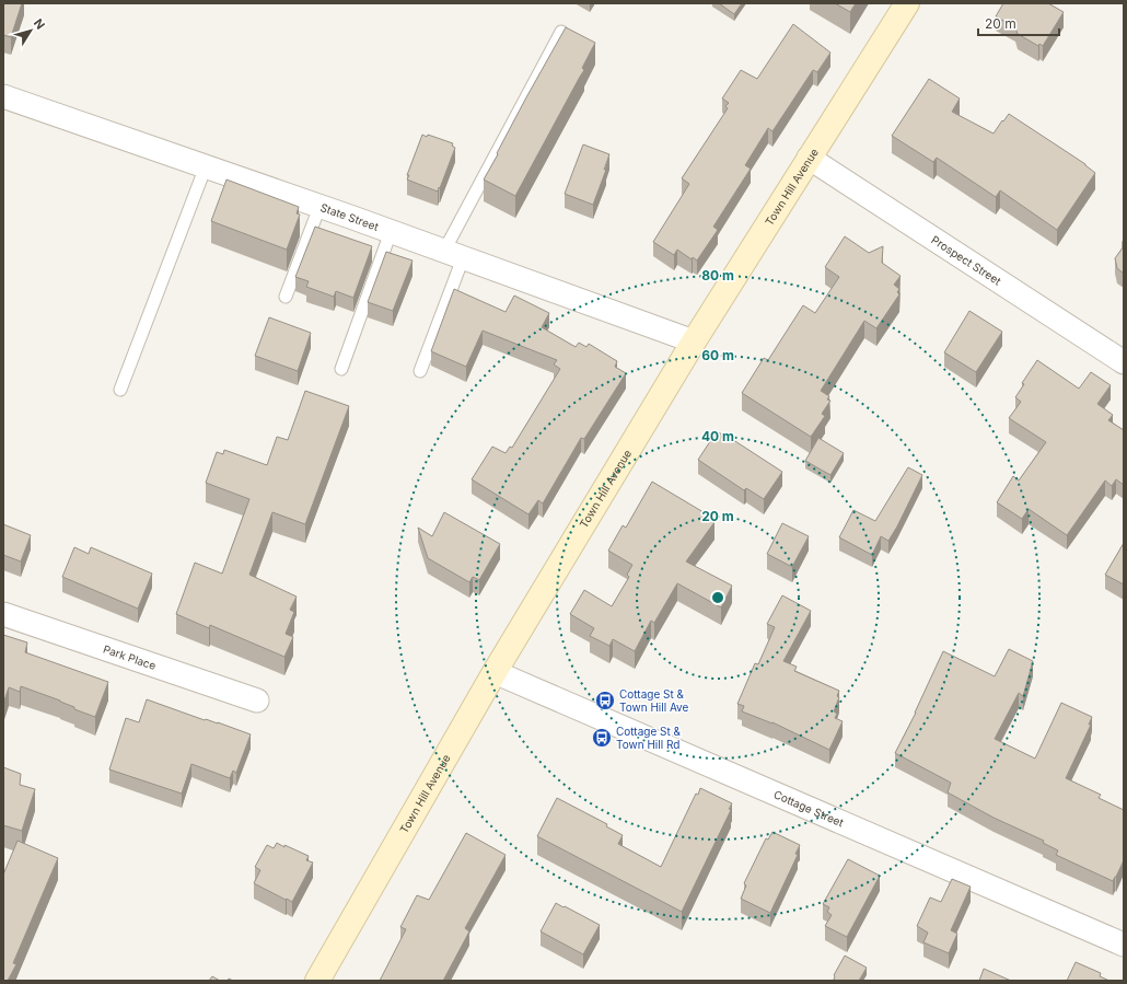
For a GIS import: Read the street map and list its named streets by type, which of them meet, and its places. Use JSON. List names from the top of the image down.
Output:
{
  "streets": {
    "street": [
      "Town Hill Avenue",
      "State Street",
      "Prospect Street",
      "Park Place",
      "Cottage Street"
    ]
  },
  "crossings": [
    ["Town Hill Avenue", "State Street"],
    ["Town Hill Avenue", "Prospect Street"],
    ["Town Hill Avenue", "Cottage Street"]
  ],
  "places": {
    "bus stop": ["Cottage St & Town Hill Ave", "Cottage St & Town Hill Rd"]
  },
  "scale_bar": "20 m",
  "north": "top right",
  "rings": [
    "80 m",
    "60 m",
    "40 m",
    "20 m"
  ]
}
